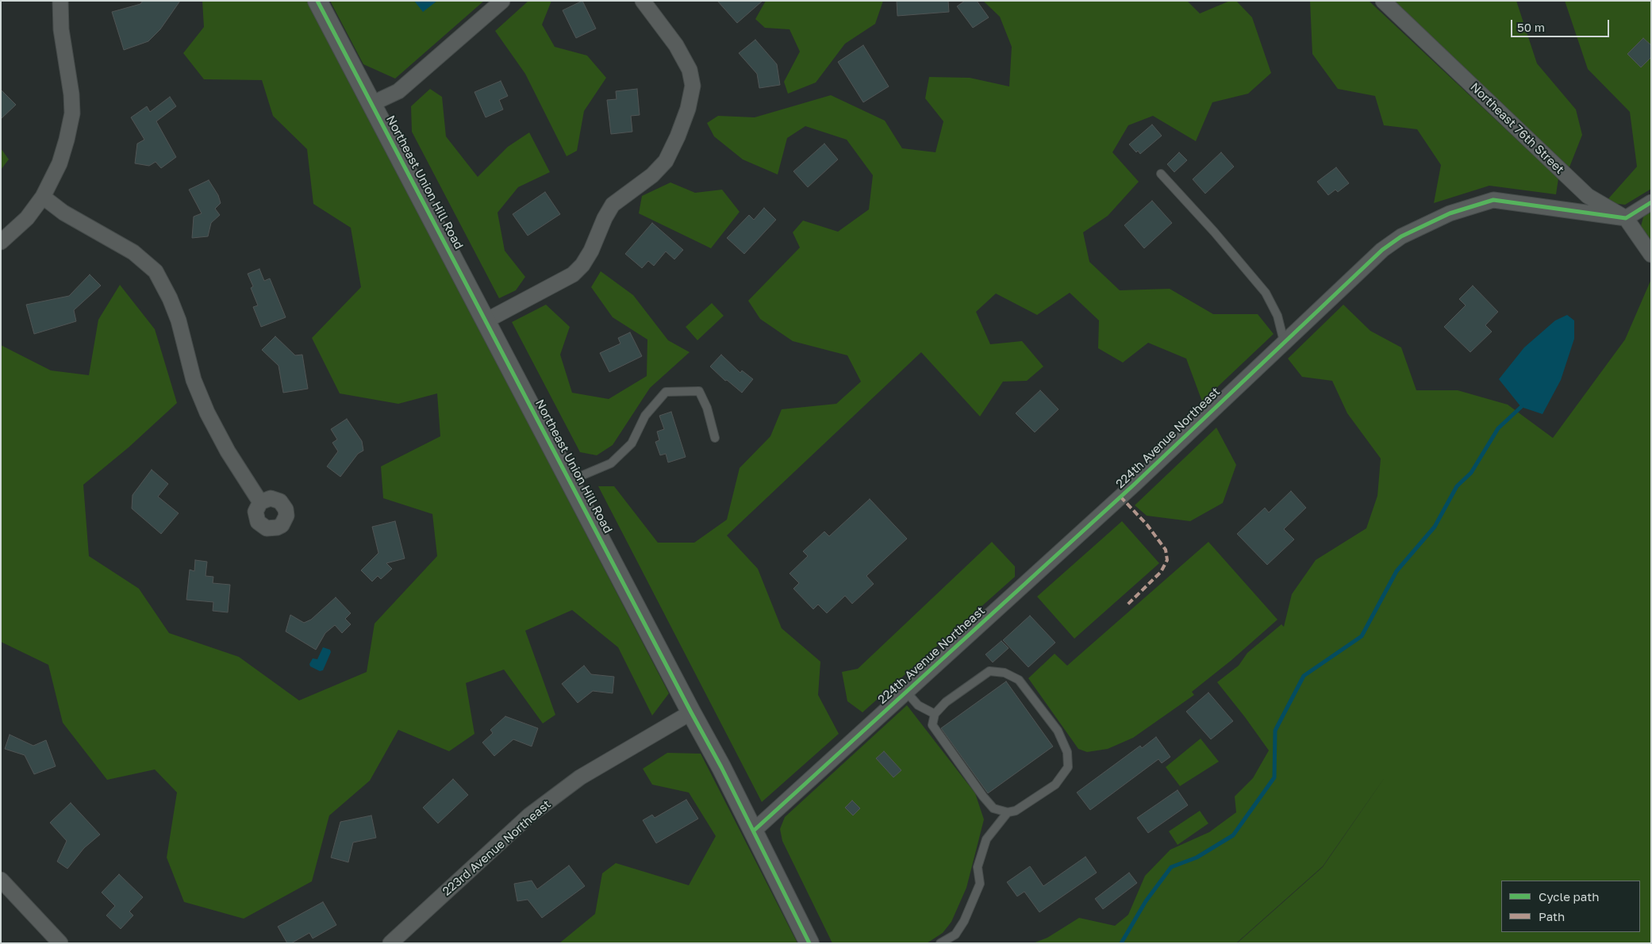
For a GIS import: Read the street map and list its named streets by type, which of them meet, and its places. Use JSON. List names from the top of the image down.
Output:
{
  "streets": {
    "street": [
      "Northeast 76th Street",
      "Northeast Union Hill Road",
      "224th Avenue Northeast",
      "223rd Avenue Northeast"
    ]
  },
  "crossings": [
    ["Northeast 76th Street", "224th Avenue Northeast"],
    ["Northeast Union Hill Road", "224th Avenue Northeast"],
    ["Northeast Union Hill Road", "223rd Avenue Northeast"]
  ],
  "legend": ["Cycle path", "Path"],
  "scale_bar": "50 m"
}
